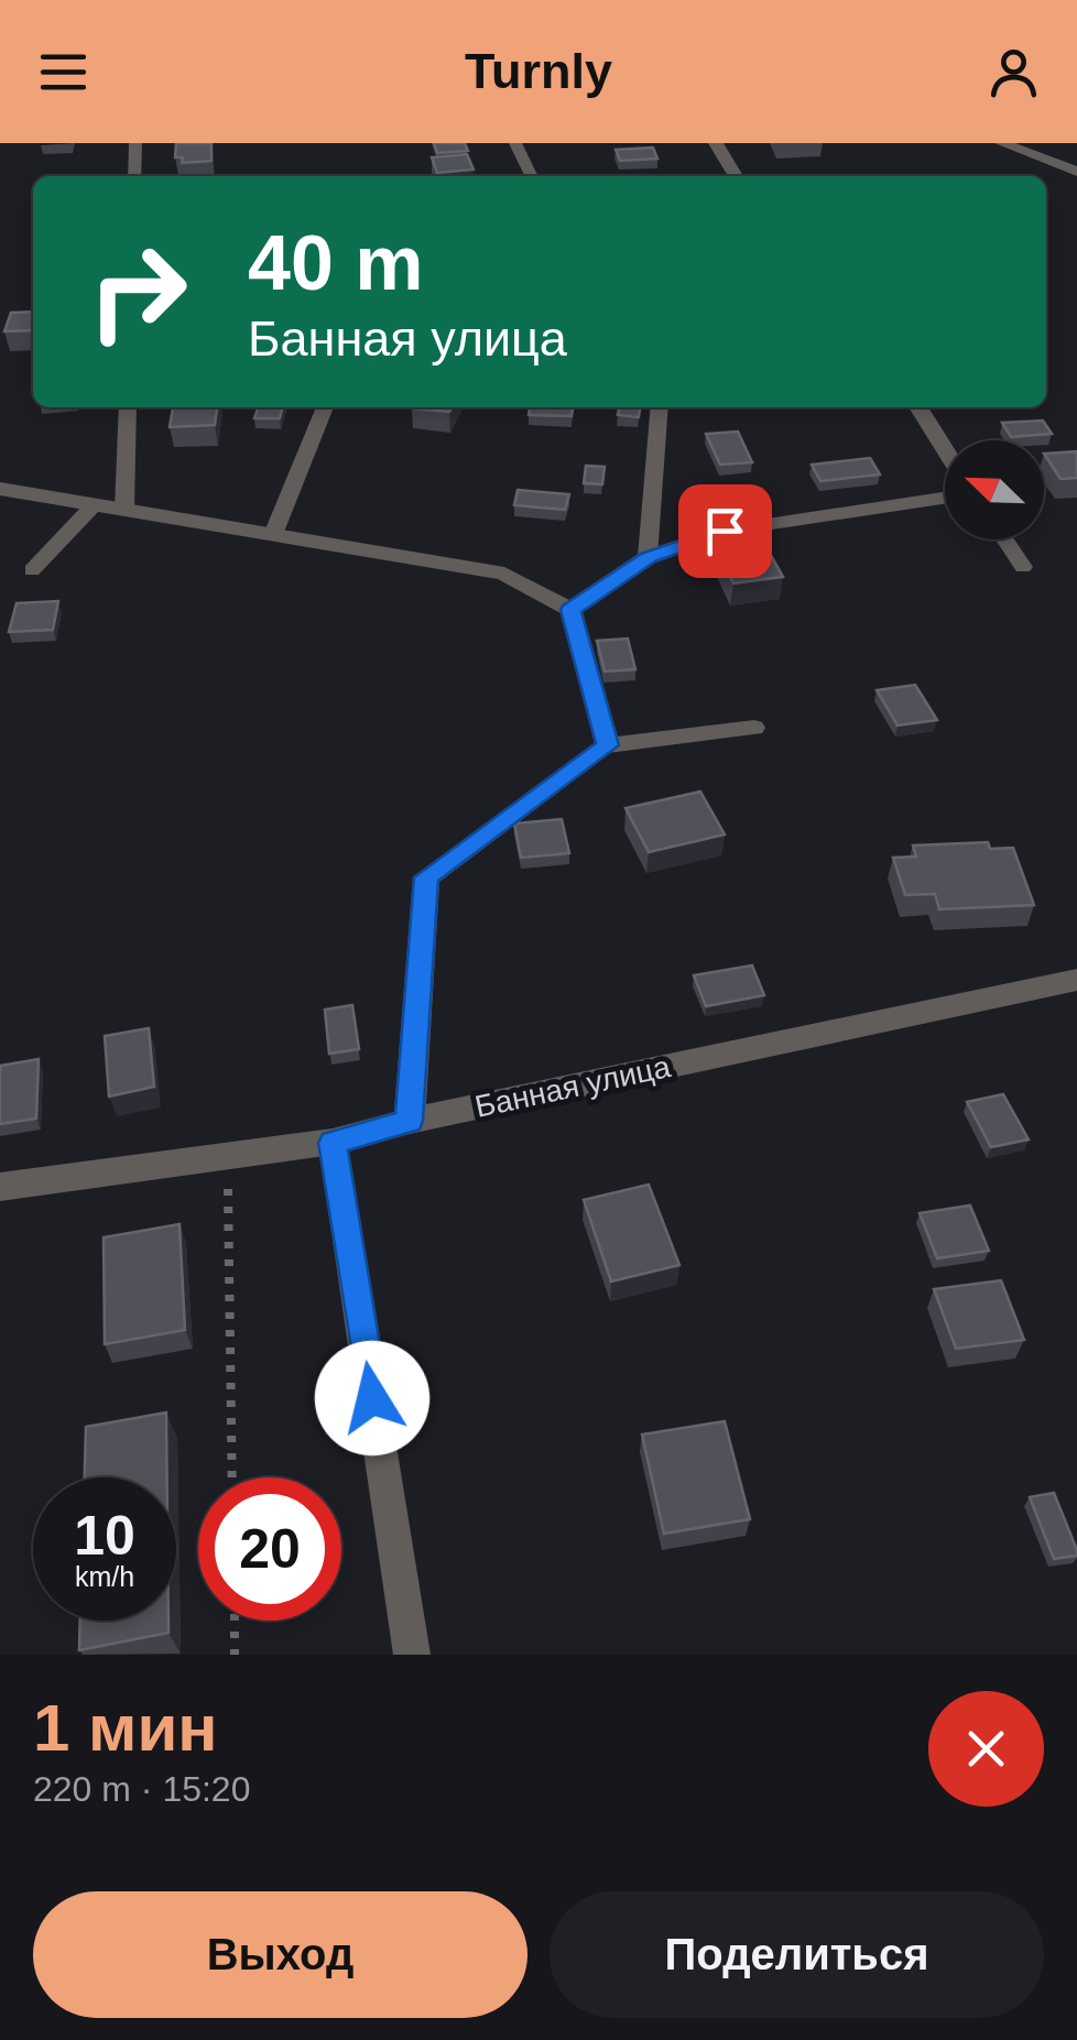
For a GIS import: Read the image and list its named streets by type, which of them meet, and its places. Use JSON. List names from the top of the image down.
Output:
{
  "streets": {
    "street": ["Банная улица"]
  },
  "north": "top left",
  "page": {
    "header": "Turnly",
    "turn": ["40 m", "Банная улица"],
    "speed": "10 km/h",
    "limit": "20",
    "heading": ["1 мин", "220 m · 15:20"],
    "buttons": ["Выход", "Поделиться"]
  }
}
